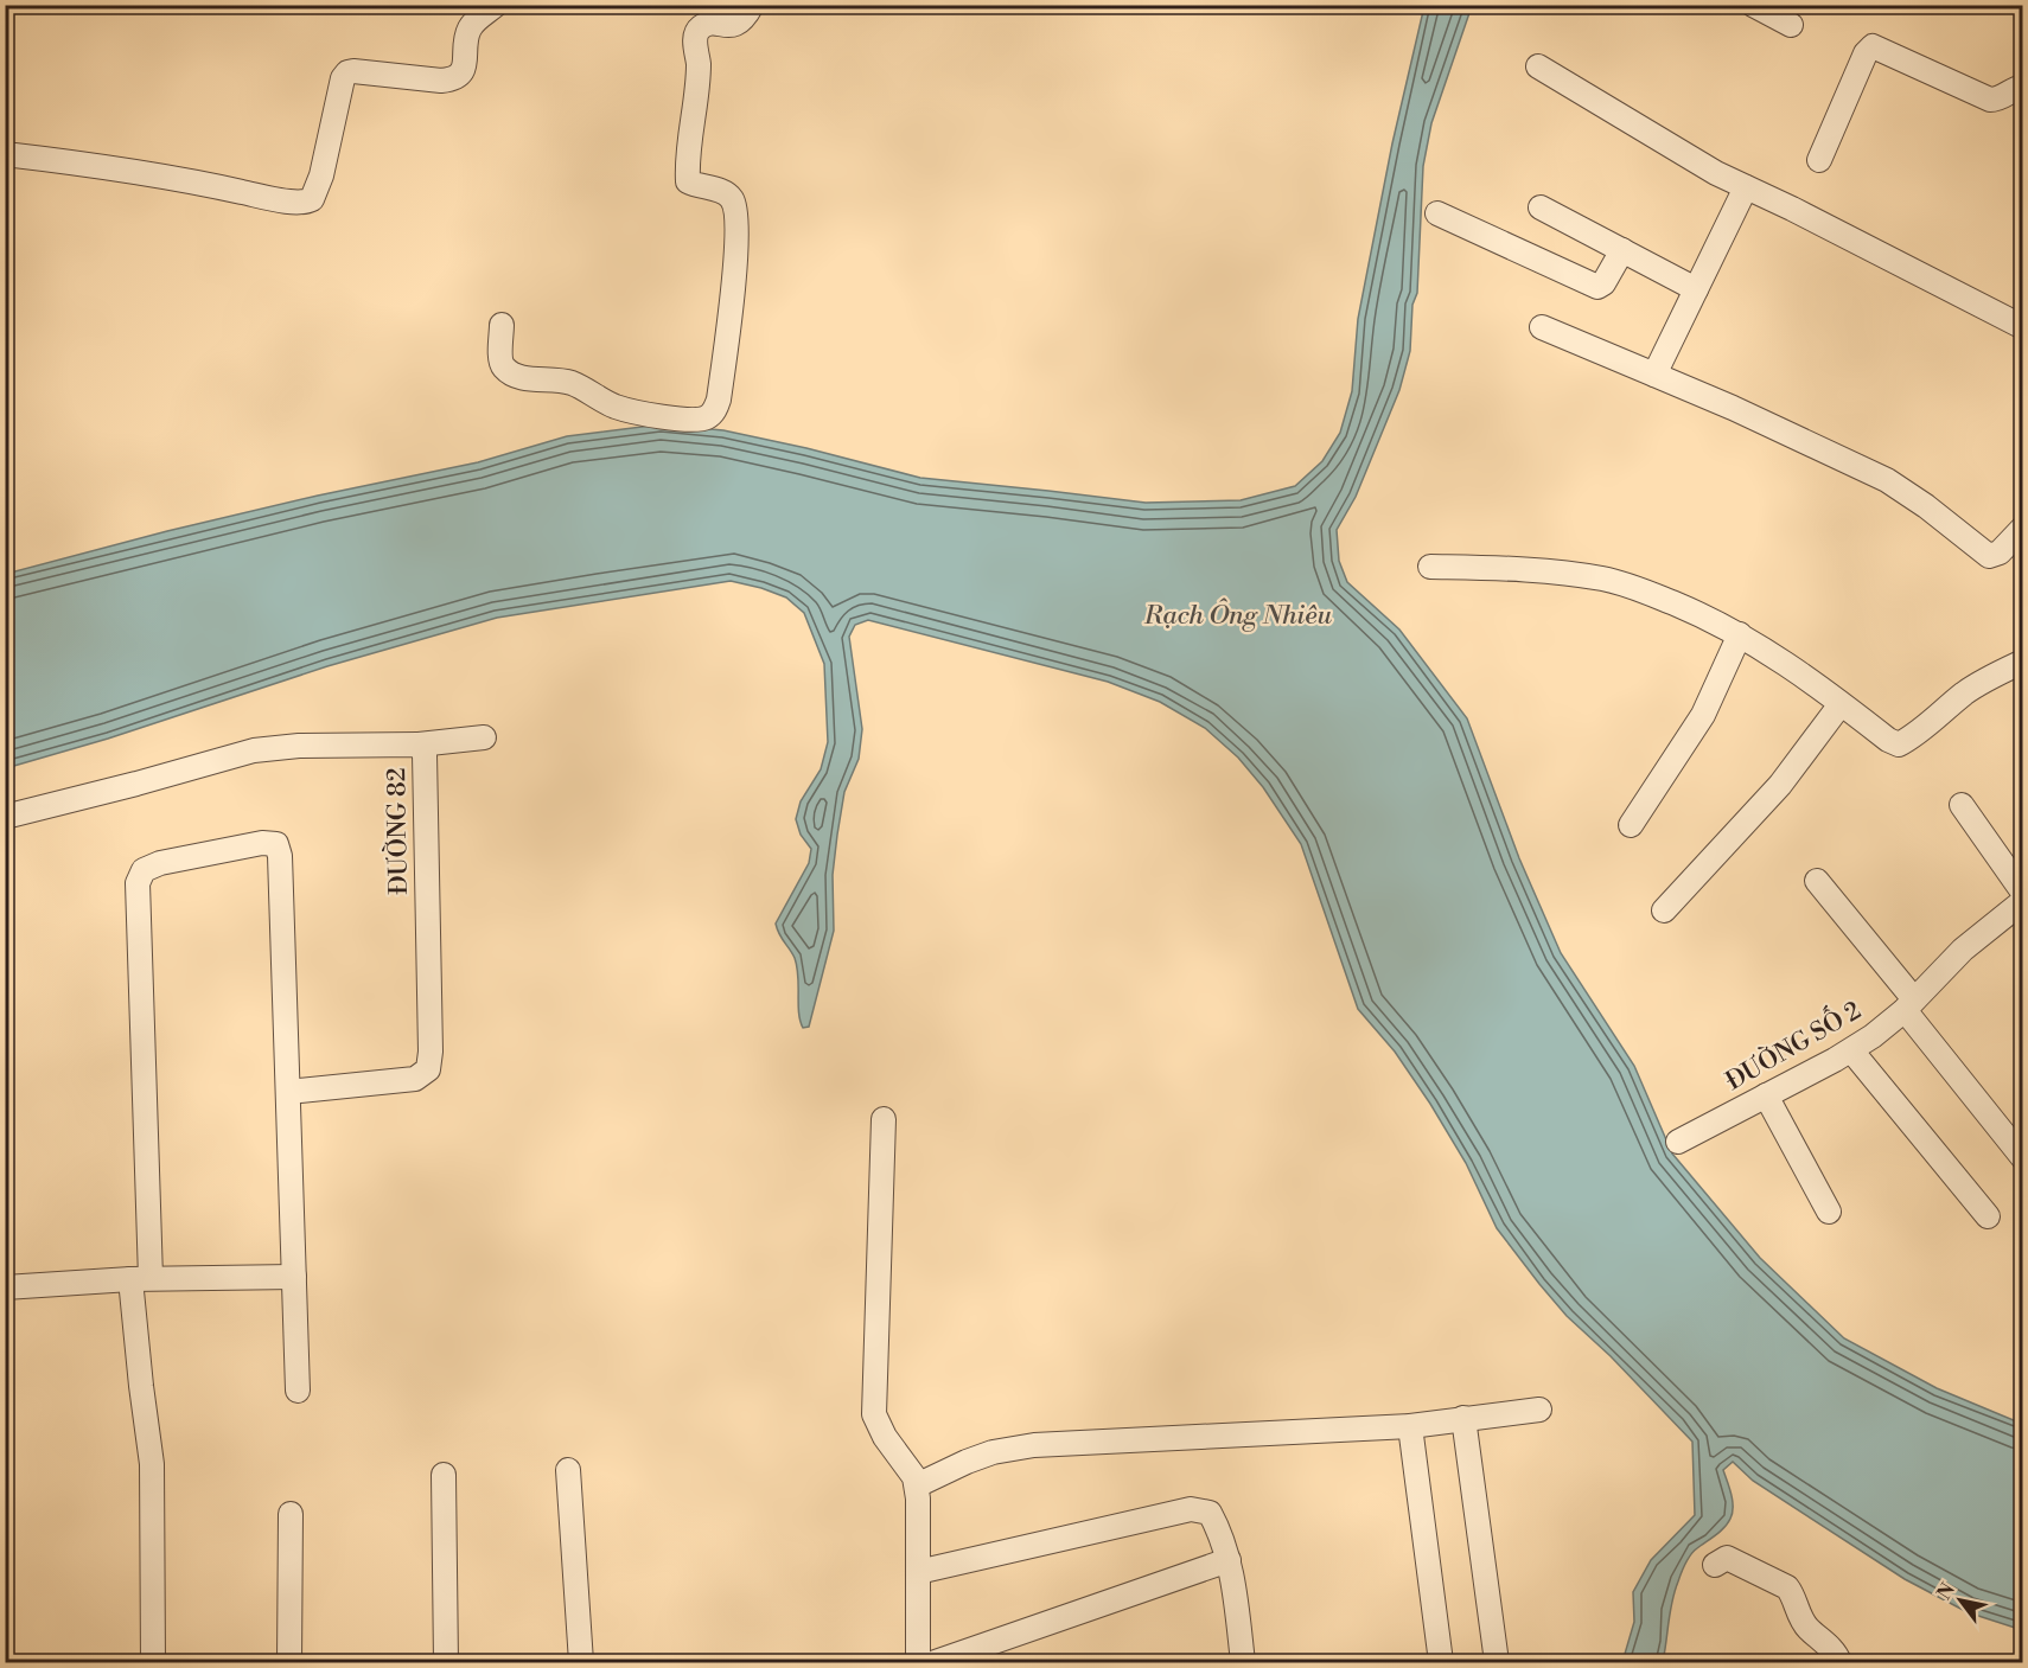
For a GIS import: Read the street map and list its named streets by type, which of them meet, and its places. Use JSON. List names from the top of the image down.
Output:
{
  "streets": {
    "street": ["ĐƯỜNG 82", "ĐƯỜNG SỐ 2"]
  },
  "water": ["Rạch Ông Nhiêu"],
  "north": "top left"
}
